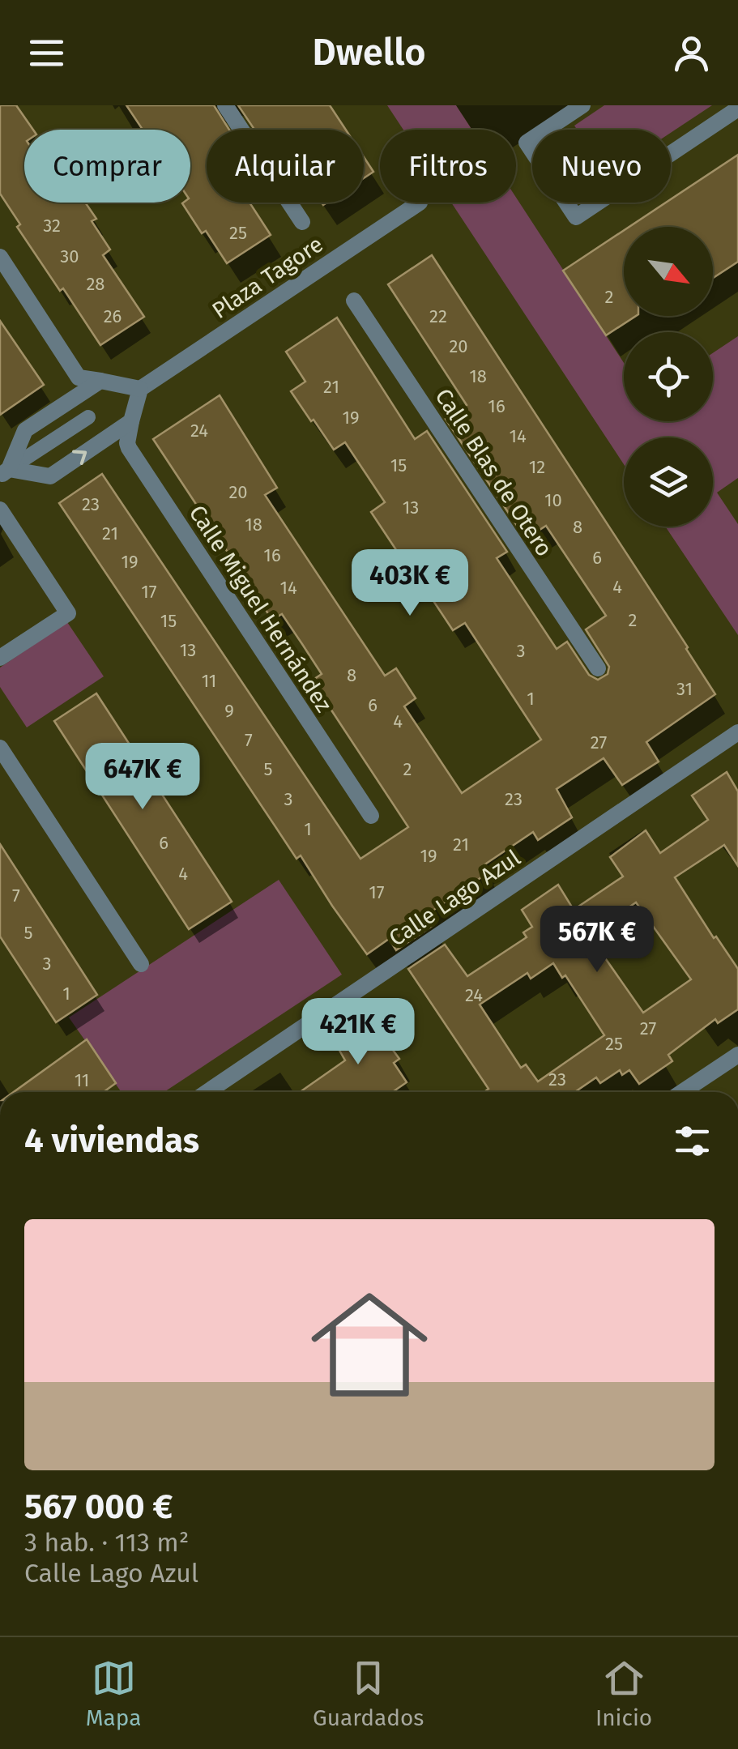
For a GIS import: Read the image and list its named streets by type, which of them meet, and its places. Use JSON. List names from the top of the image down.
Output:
{
  "streets": {
    "street": [
      "Plaza Tagore",
      "Calle Blas de Otero",
      "Calle Miguel Hernández",
      "Calle Lago Azul"
    ]
  },
  "house_numbers": [
    "32",
    "25",
    "30",
    "28",
    "2",
    "26",
    "22",
    "20",
    "18",
    "21",
    "16",
    "19",
    "24",
    "14",
    "15",
    "12",
    "20",
    "10",
    "23",
    "13",
    "18",
    "8",
    "21",
    "16",
    "6",
    "19",
    "4",
    "14",
    "17",
    "2",
    "15",
    "13",
    "3",
    "8",
    "11",
    "31",
    "1",
    "6",
    "9",
    "4",
    "7",
    "27",
    "5",
    "2",
    "3",
    "23",
    "1",
    "6",
    "21",
    "19",
    "4",
    "17",
    "7",
    "5",
    "3",
    "1",
    "24",
    "27",
    "25",
    "23",
    "11"
  ],
  "north": "bottom right",
  "page": {
    "header": "Dwello",
    "chip": [
      "Comprar",
      "Alquilar",
      "Filtros",
      "Nuevo"
    ],
    "price": [
      "403K €",
      "647K €",
      "567K €",
      "421K €"
    ],
    "heading": "4 viviendas",
    "list": [
      {
        "name": "567 000 €",
        "note": "3 hab. · 113 m² · Calle Lago Azul"
      }
    ],
    "tabs": ["Mapa", "Guardados", "Inicio"]
  }
}
